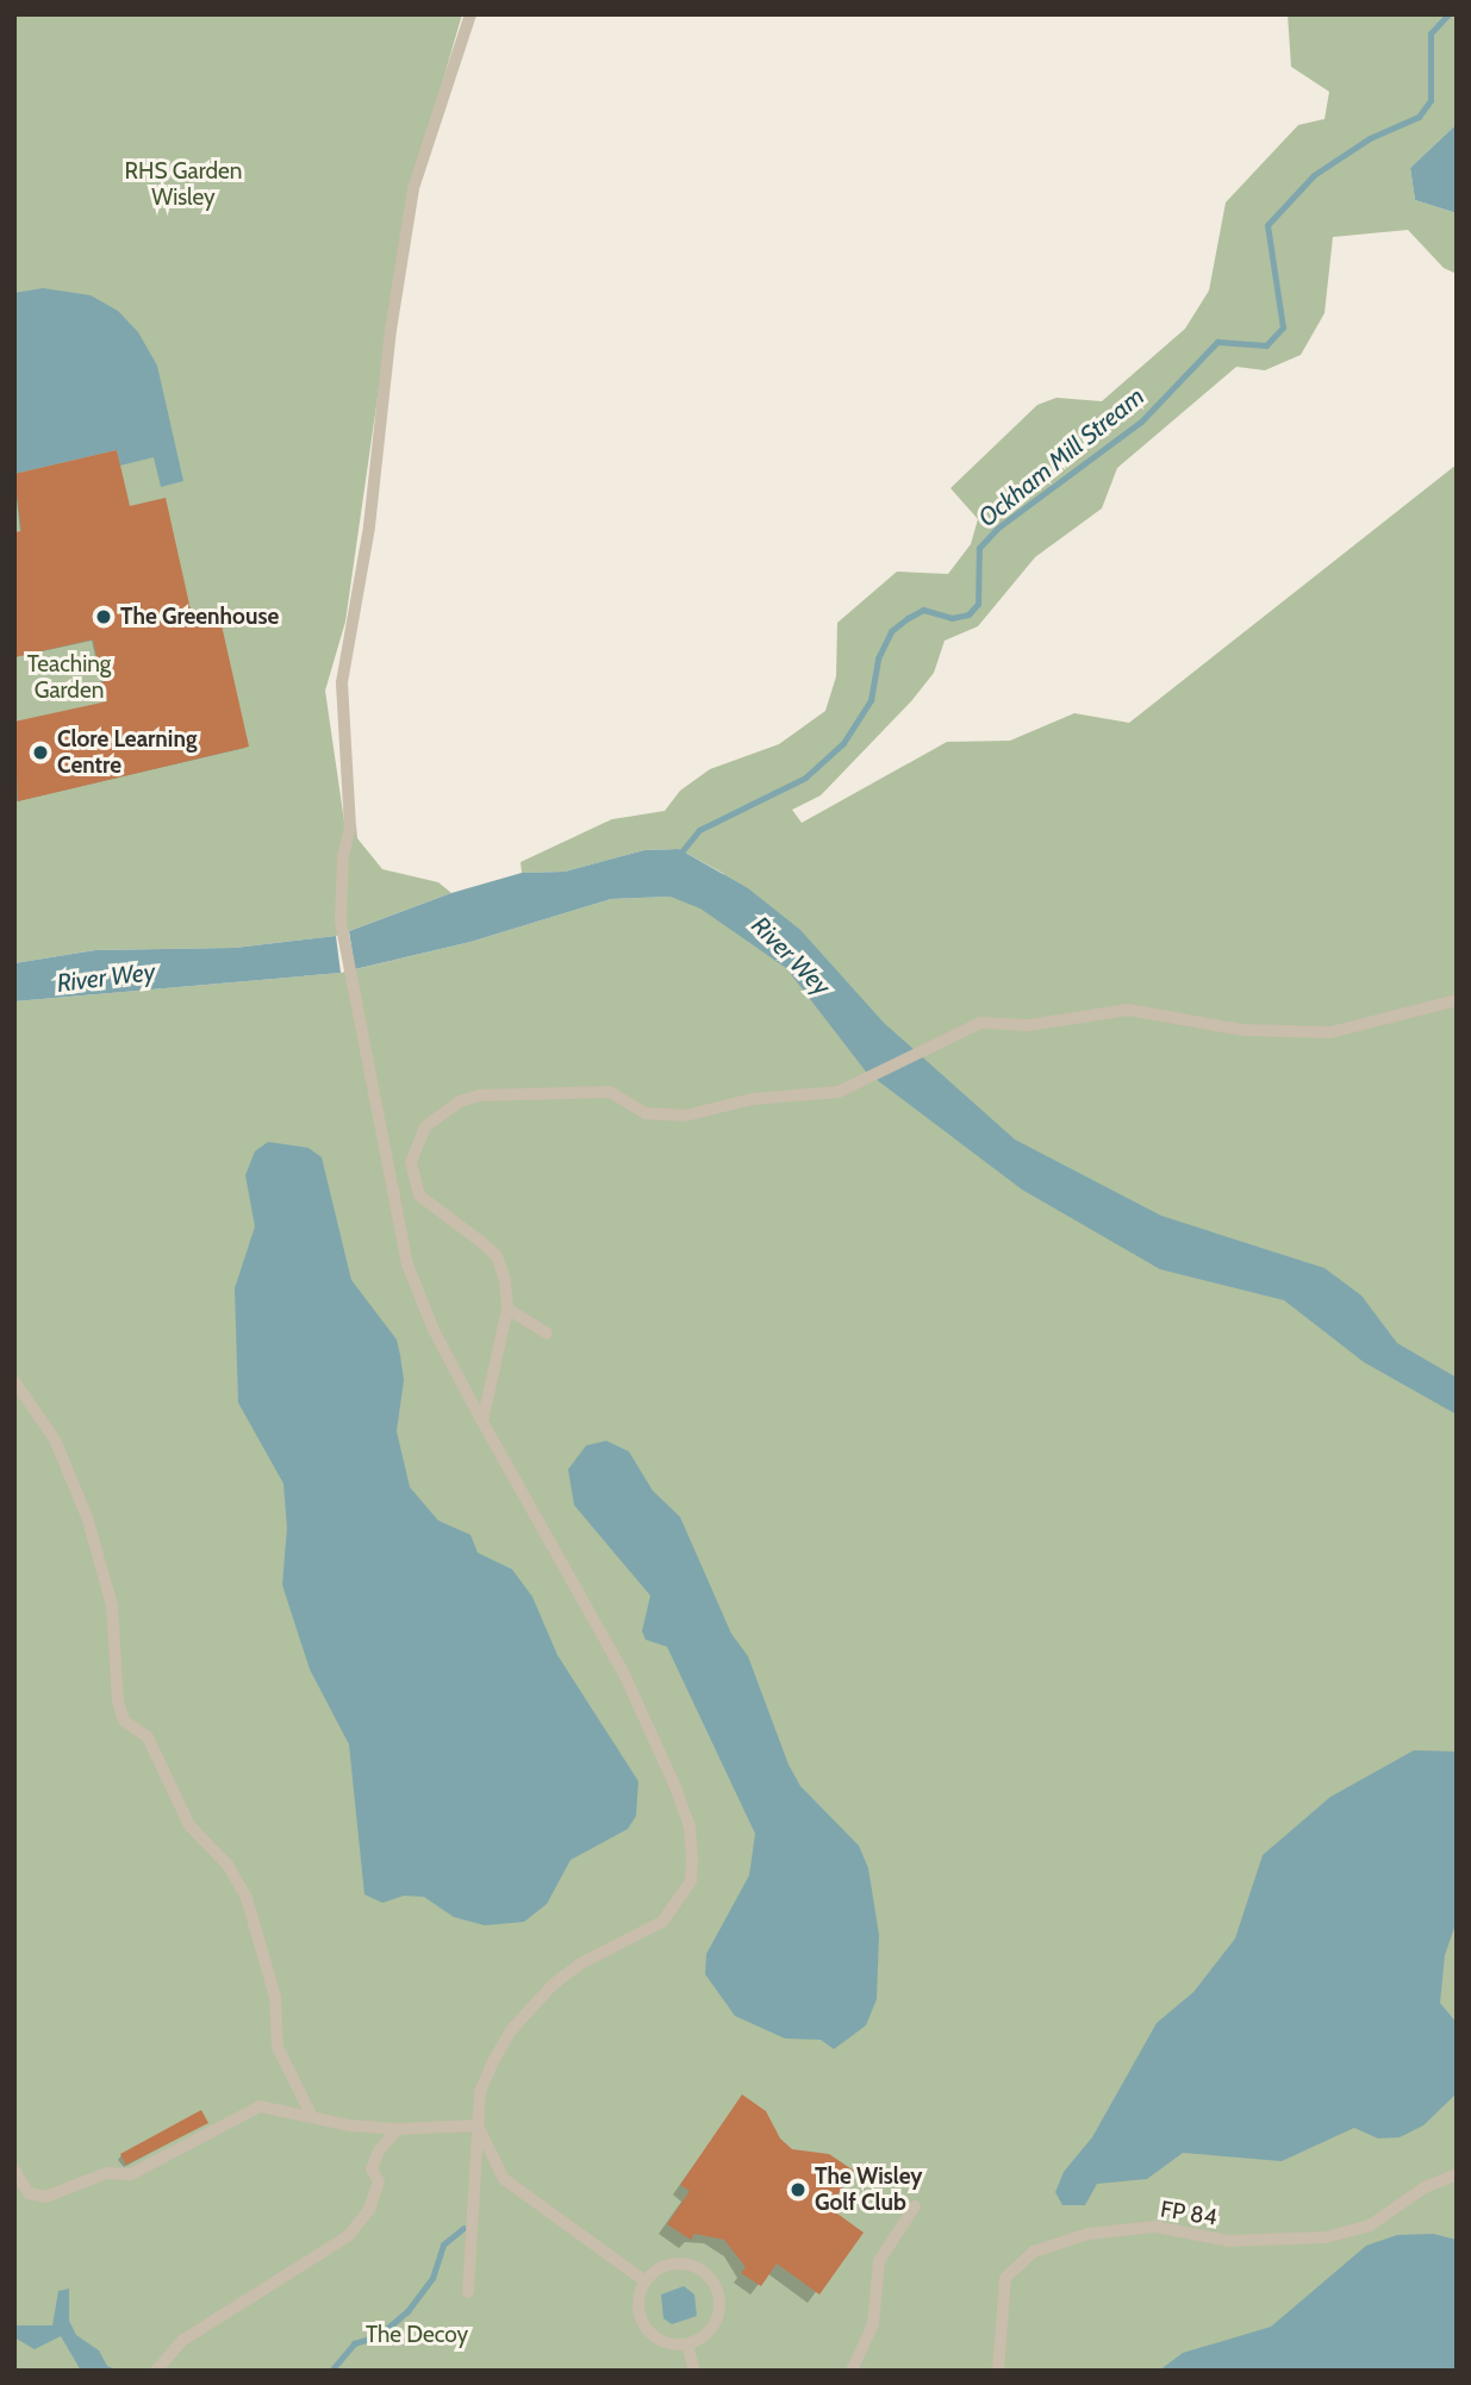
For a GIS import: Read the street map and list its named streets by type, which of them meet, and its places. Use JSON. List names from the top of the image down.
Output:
{
  "streets": {
    "lane": ["FP 84"]
  },
  "water": ["Ockham Mill Stream", "River Wey"],
  "parks": ["RHS Garden Wisley", "Teaching Garden", "The Decoy"],
  "places": ["The Greenhouse", "Clore Learning Centre", "The Wisley Golf Club"]
}
